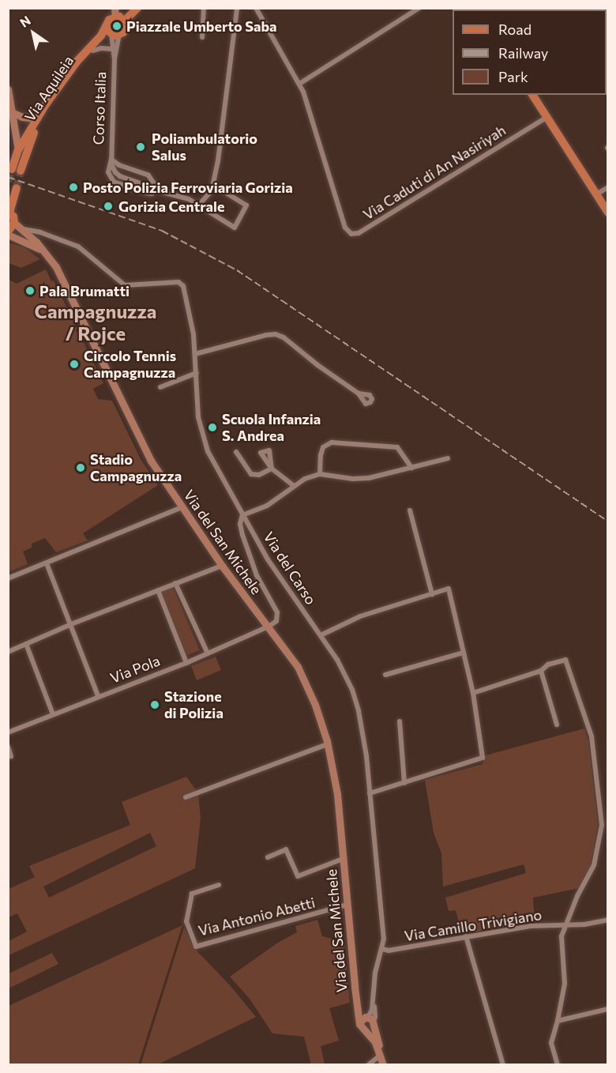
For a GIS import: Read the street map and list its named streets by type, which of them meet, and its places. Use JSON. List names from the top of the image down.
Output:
{
  "streets": {
    "main road": ["Via Aquileia", "Via del San Michele"],
    "street": [
      "Corso Italia",
      "Via Caduti di An Nasiriyah",
      "Via del Carso",
      "Via Pola",
      "Via Antonio Abetti",
      "Via Camillo Trivigiano"
    ]
  },
  "crossings": [
    ["Via del San Michele", "Via del Carso"],
    ["Via del San Michele", "Via Pola"],
    ["Via del San Michele", "Via Antonio Abetti"],
    ["Via del Carso", "Via Camillo Trivigiano"]
  ],
  "districts": ["Campagnuzza / Rojce"],
  "places": [
    "Piazzale Umberto Saba",
    "Poliambulatorio Salus",
    "Posto Polizia Ferroviaria Gorizia",
    "Gorizia Centrale",
    "Pala Brumatti",
    "Circolo Tennis Campagnuzza",
    "Scuola Infanzia S. Andrea",
    "Stadio Campagnuzza",
    "Stazione di Polizia"
  ],
  "legend": ["Road", "Railway", "Park"],
  "north": "top left"
}
